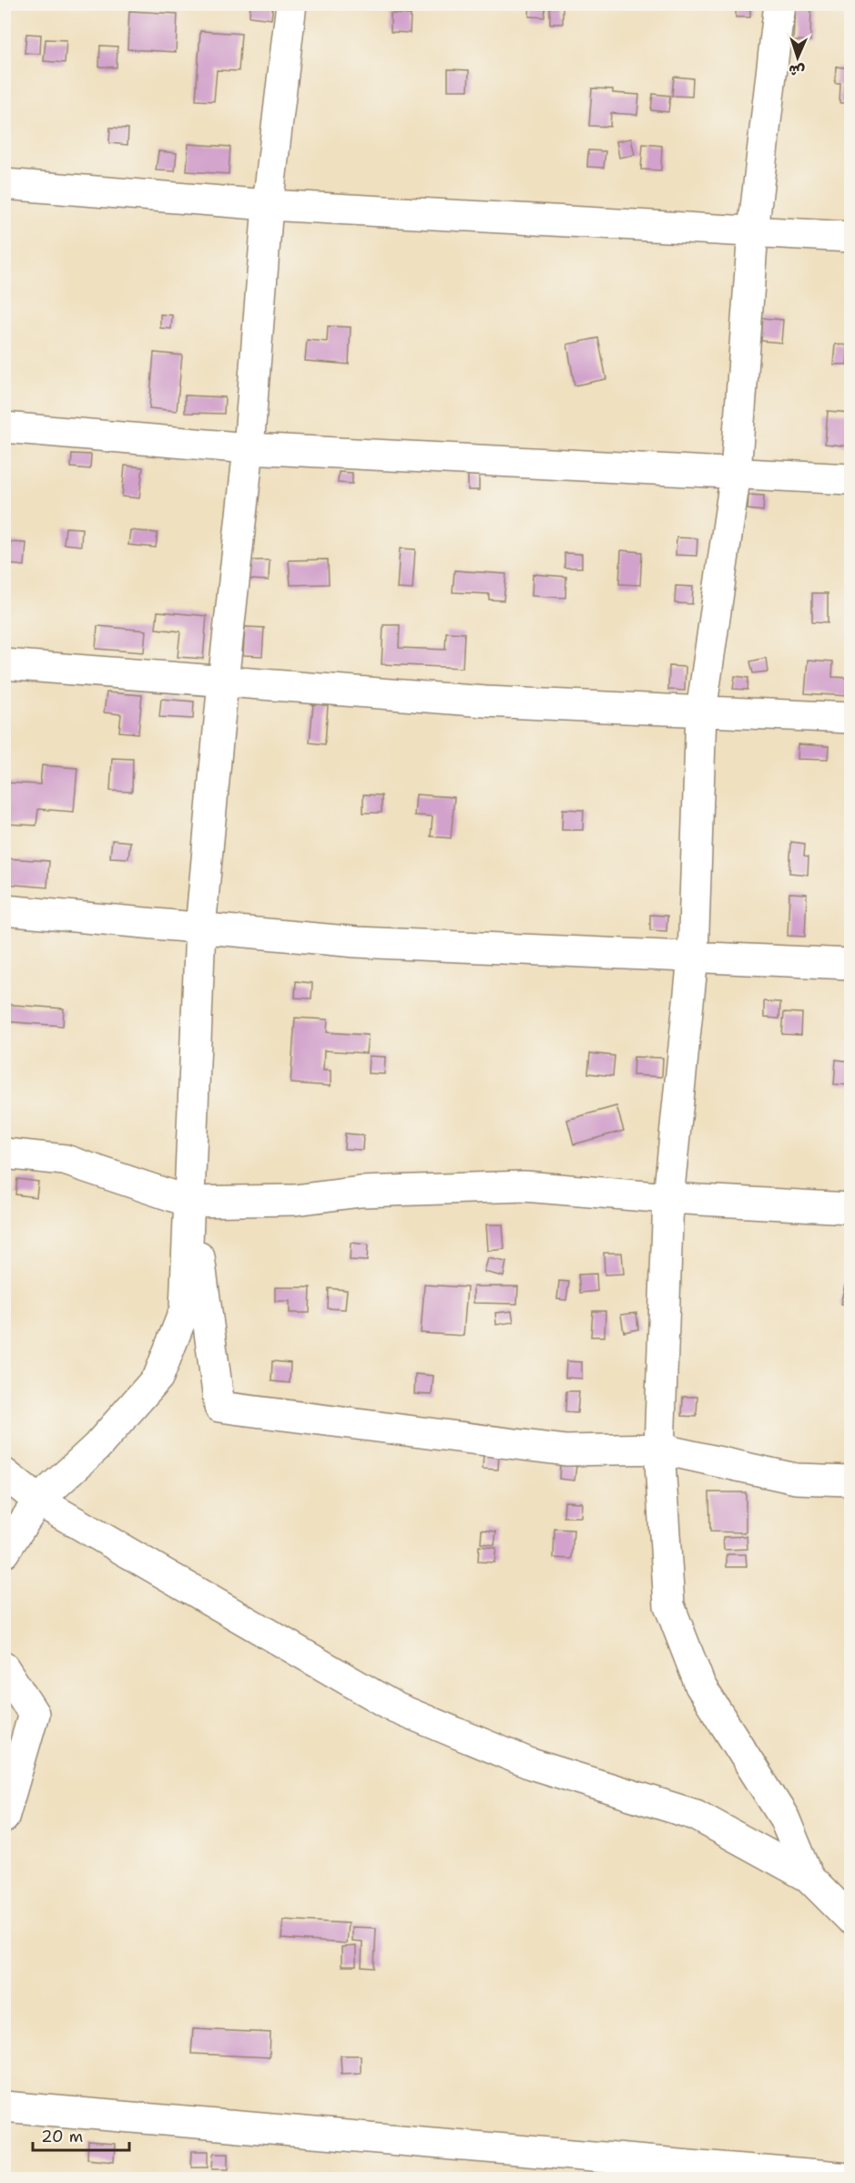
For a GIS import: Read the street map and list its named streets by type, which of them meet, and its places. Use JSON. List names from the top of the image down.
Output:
{
  "scale_bar": "20 m",
  "north": "bottom"
}
